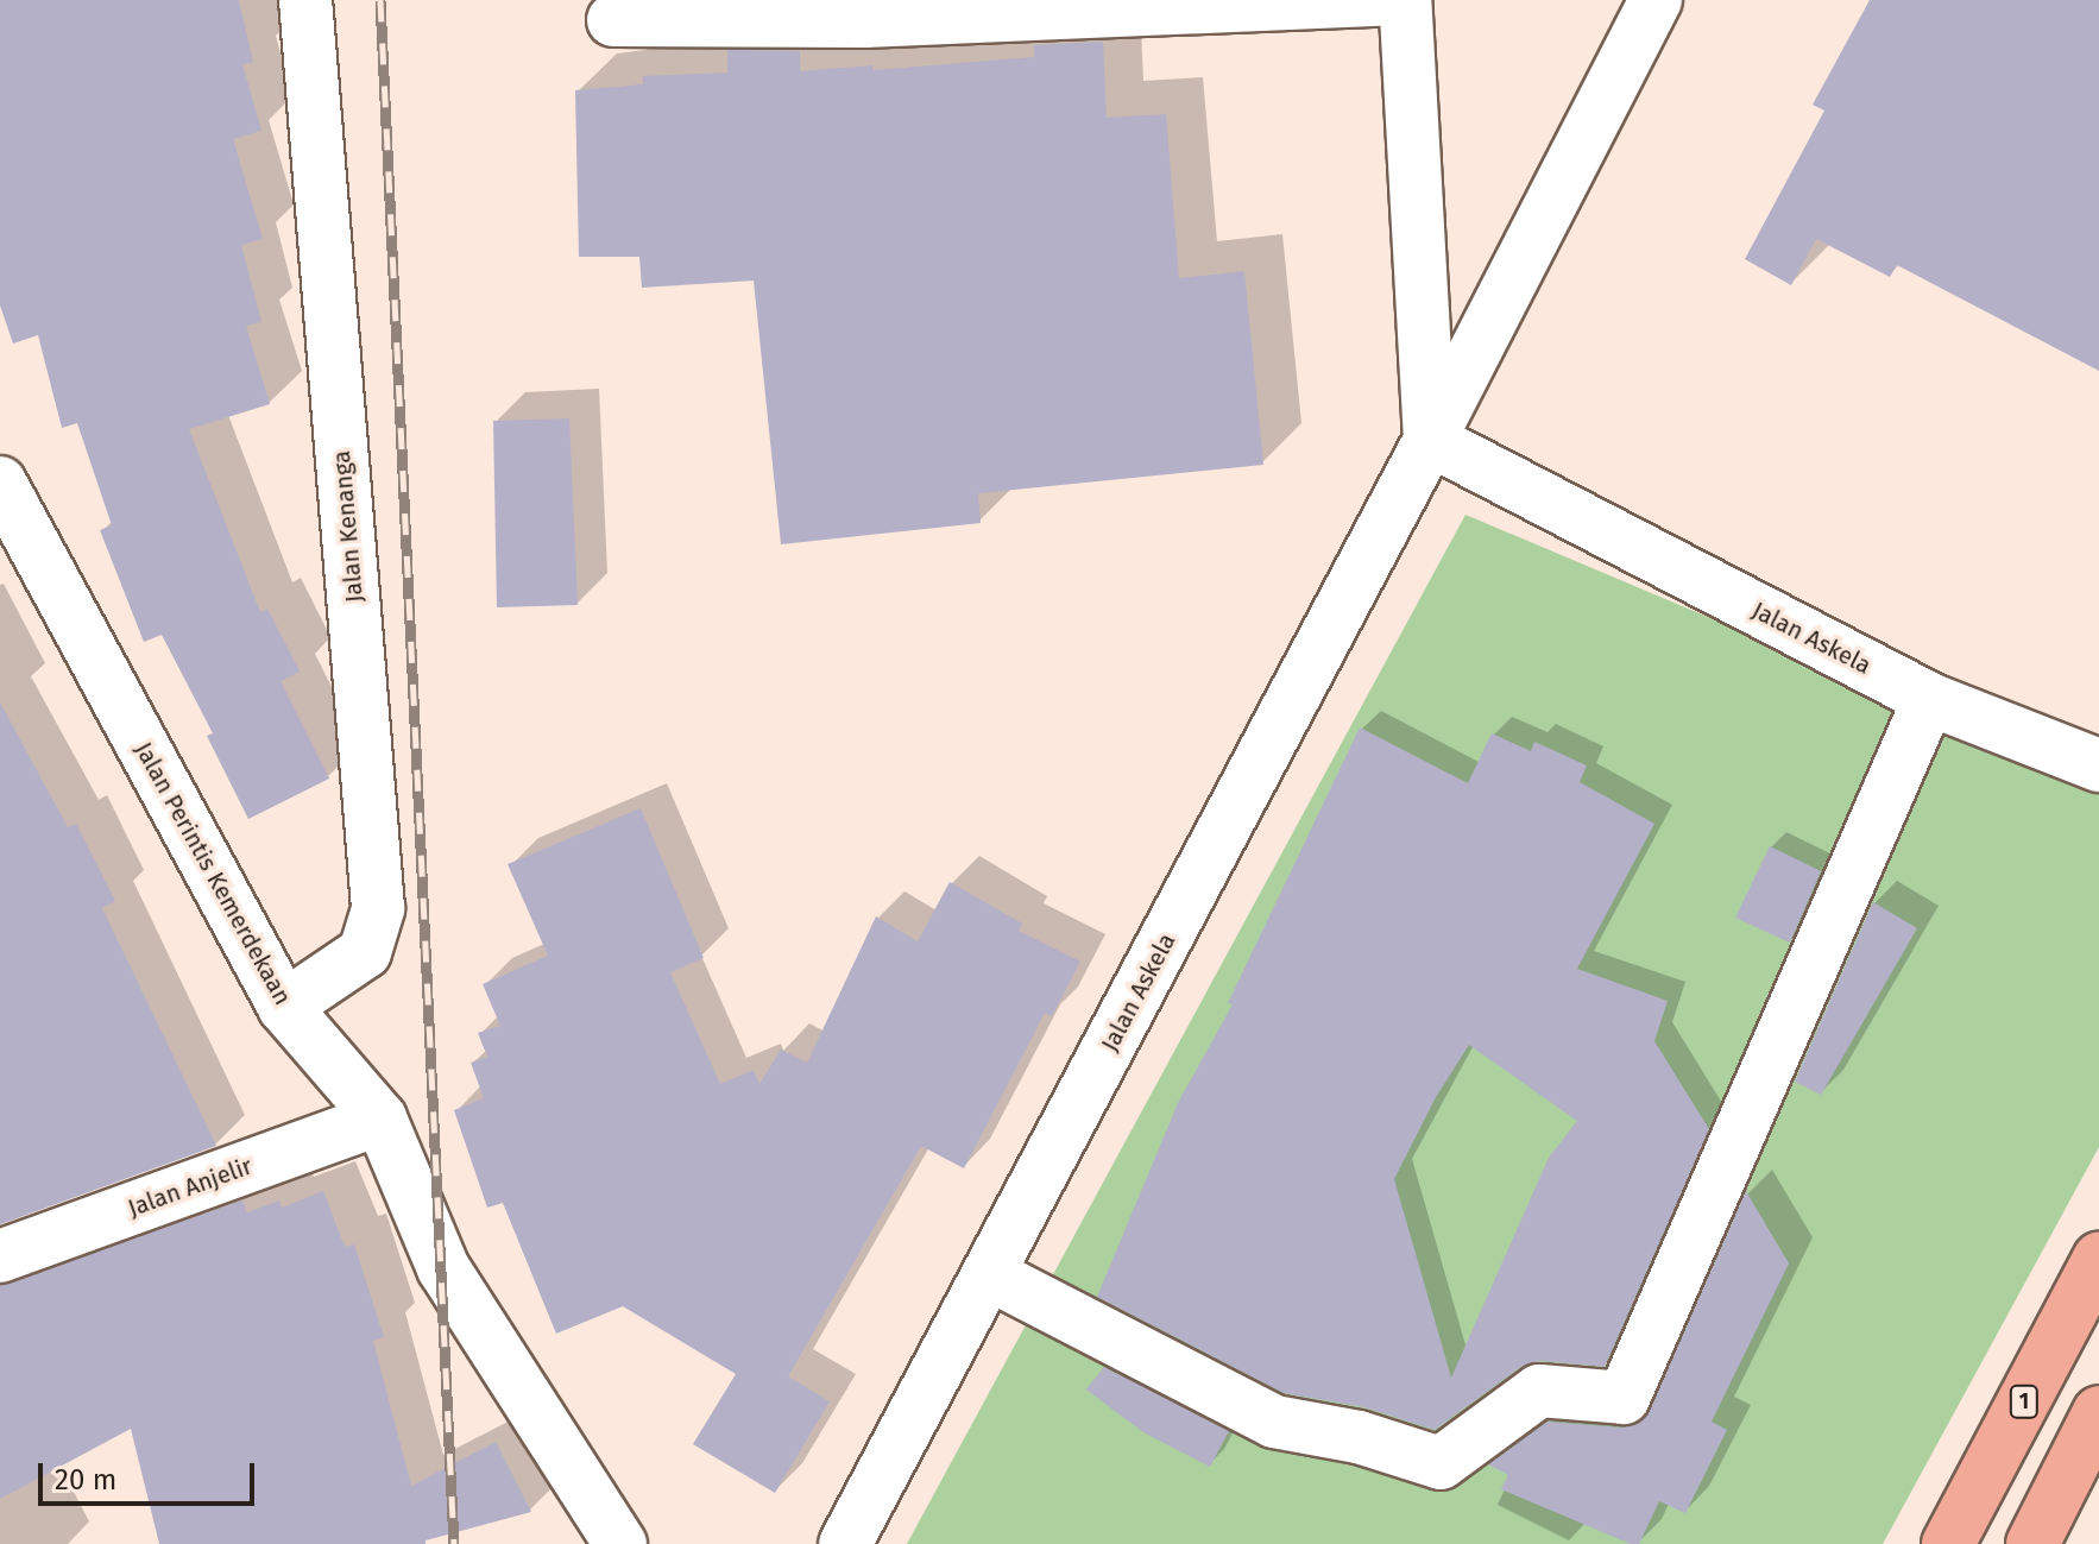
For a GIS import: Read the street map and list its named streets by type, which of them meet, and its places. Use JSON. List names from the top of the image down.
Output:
{
  "streets": {
    "main road": ["1"],
    "street": [
      "Jalan Kenanga",
      "Jalan Askela",
      "Jalan Perintis Kemerdekaan",
      "Jalan Anjelir"
    ]
  },
  "crossings": [
    ["Jalan Kenanga", "Jalan Perintis Kemerdekaan"],
    ["Jalan Perintis Kemerdekaan", "Jalan Anjelir"]
  ],
  "scale_bar": "20 m"
}
